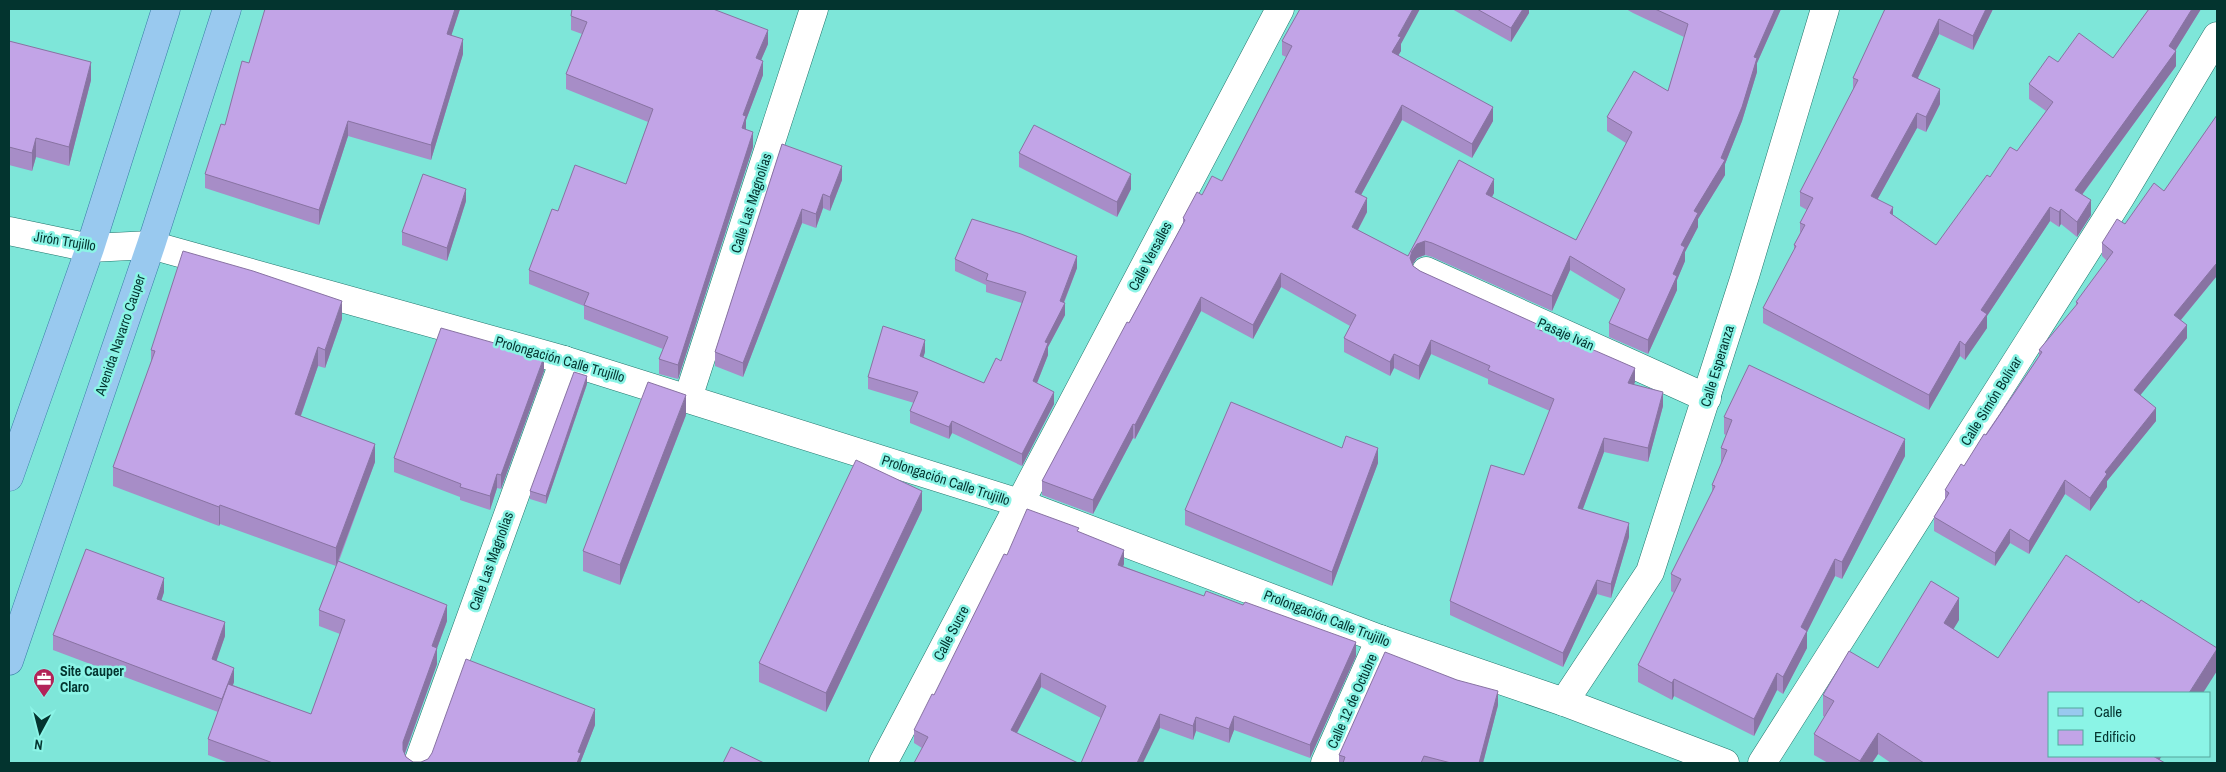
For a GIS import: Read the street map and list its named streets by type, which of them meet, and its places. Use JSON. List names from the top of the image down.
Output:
{
  "streets": {
    "main road": ["Avenida Navarro Cauper"],
    "street": [
      "Calle Las Magnolias",
      "Jirón Trujillo",
      "Calle Versalles",
      "Pasaje Iván",
      "Prolongación Calle Trujillo",
      "Calle Esperanza",
      "Calle Simón Bolívar",
      "Calle Sucre",
      "Calle 12 de Octubre"
    ]
  },
  "crossings": [
    ["Calle Las Magnolias", "Prolongación Calle Trujillo"],
    ["Jirón Trujillo", "Avenida Navarro Cauper"],
    ["Jirón Trujillo", "Prolongación Calle Trujillo"],
    ["Calle Versalles", "Prolongación Calle Trujillo"],
    ["Calle Versalles", "Calle Sucre"],
    ["Pasaje Iván", "Calle Esperanza"],
    ["Avenida Navarro Cauper", "Prolongación Calle Trujillo"],
    ["Prolongación Calle Trujillo", "Calle Esperanza"],
    ["Prolongación Calle Trujillo", "Calle Sucre"],
    ["Prolongación Calle Trujillo", "Calle 12 de Octubre"]
  ],
  "places": {
    "office": ["Site Cauper Claro"]
  },
  "legend": ["Calle", "Edificio"],
  "north": "bottom"
}
